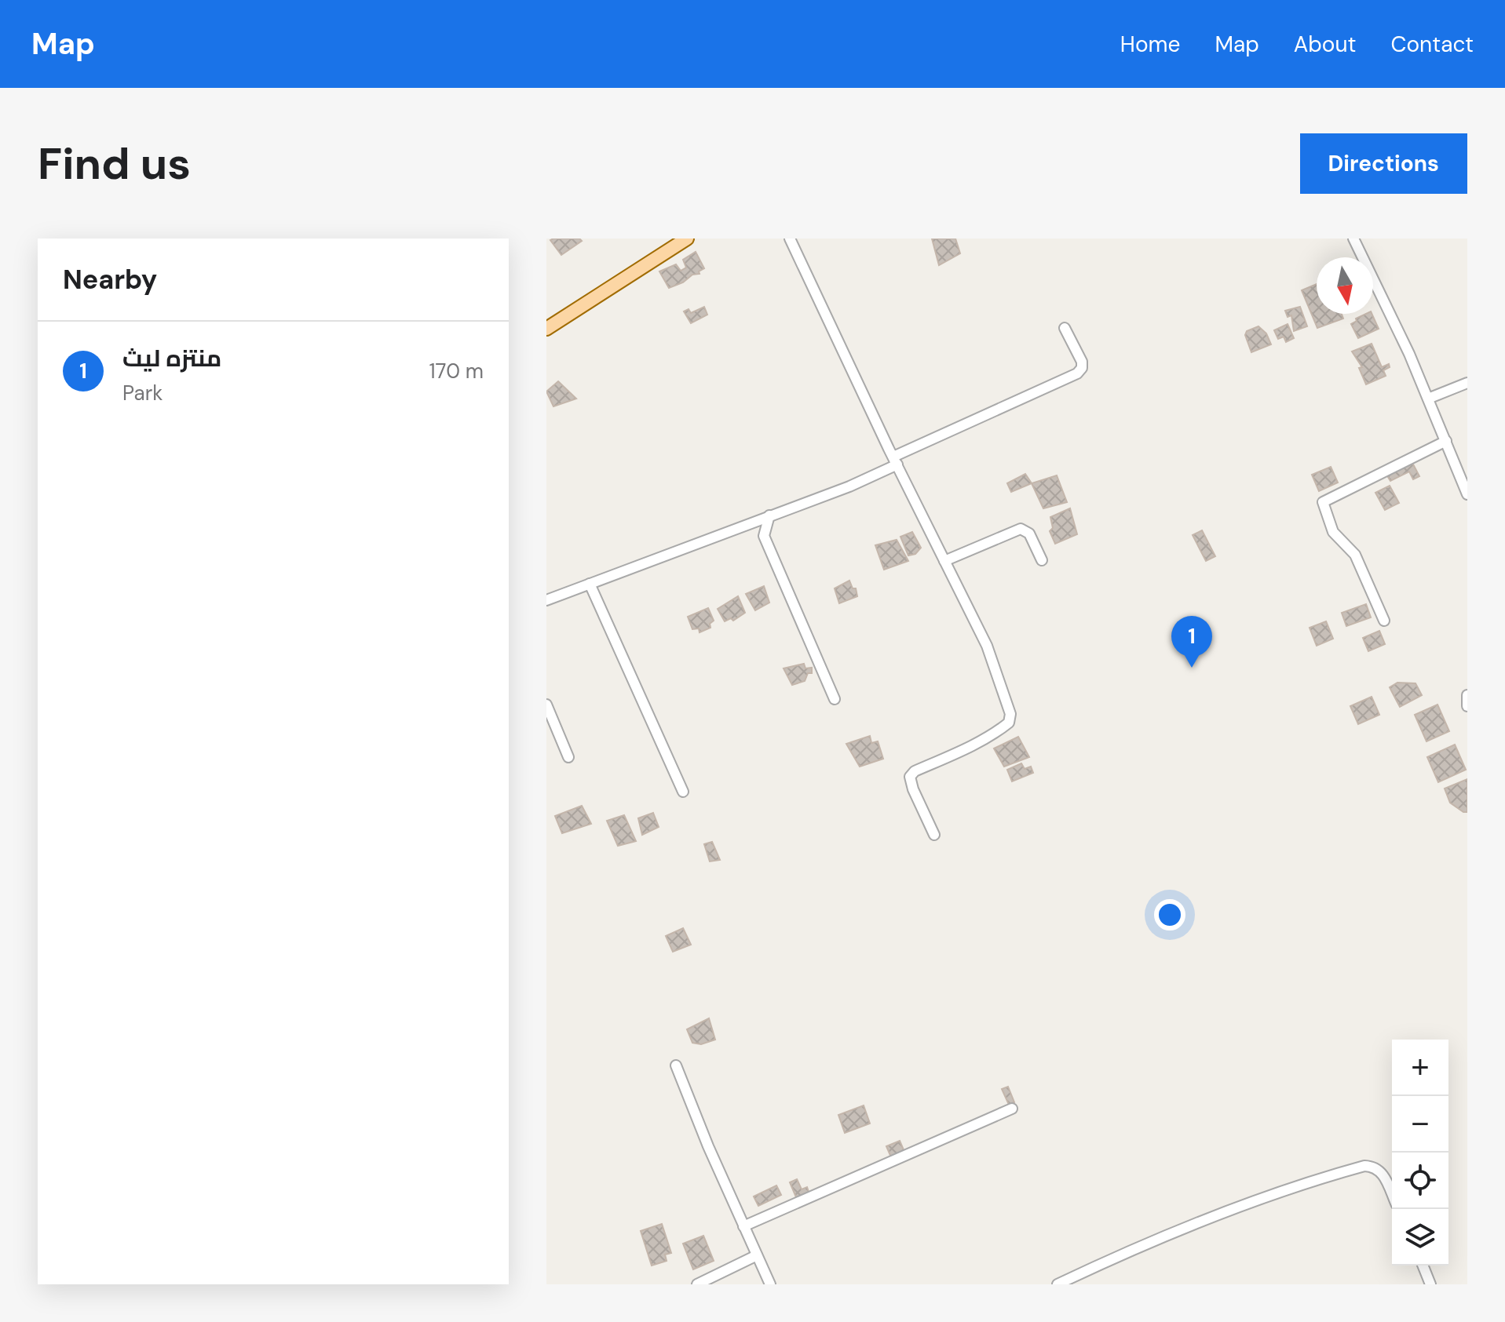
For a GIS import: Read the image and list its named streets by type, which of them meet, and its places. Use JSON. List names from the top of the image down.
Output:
{
  "north": "bottom",
  "page": {
    "header": "Map",
    "nav": [
      "Home",
      "Map",
      "About",
      "Contact"
    ],
    "buttons": "Directions",
    "title": "Find us",
    "heading": "Nearby",
    "list": [
      {
        "mark": "1",
        "name": "منتزه ليث",
        "note": "Park",
        "value": "170 m"
      }
    ],
    "pins": "1",
    "map_buttons": ["+", "−"]
  }
}
